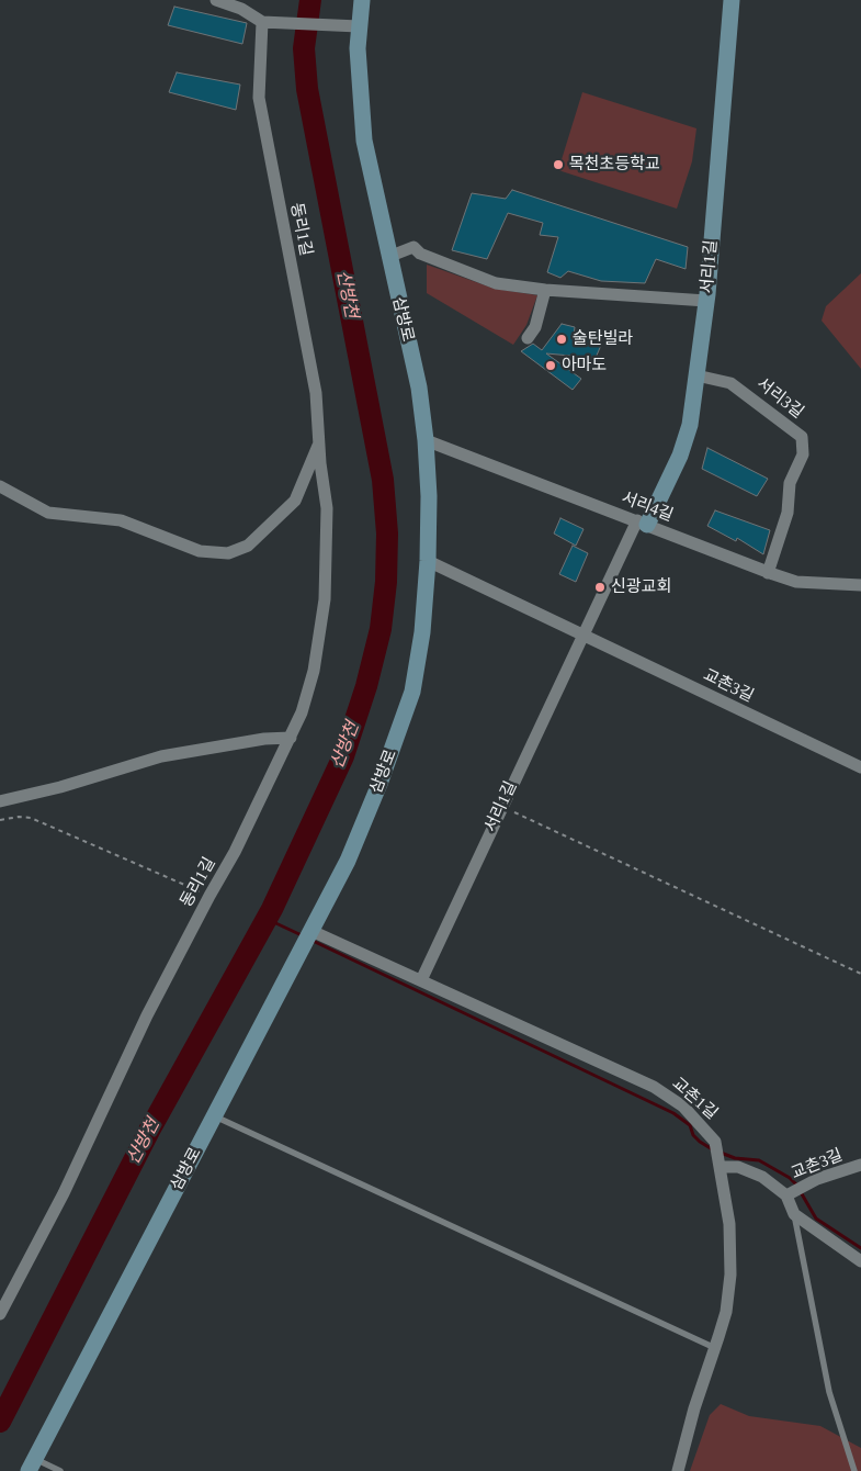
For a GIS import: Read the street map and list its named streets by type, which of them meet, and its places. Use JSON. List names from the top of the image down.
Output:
{
  "streets": {
    "street": [
      "동리1길",
      "서리1길",
      "삼방로",
      "서리3길",
      "서리4길",
      "교촌3길",
      "교촌1길"
    ]
  },
  "crossings": [
    ["서리1길", "서리3길"],
    ["서리1길", "서리4길"],
    ["서리1길", "교촌3길"],
    ["서리1길", "교촌1길"],
    ["삼방로", "서리4길"],
    ["삼방로", "교촌1길"],
    ["서리3길", "서리4길"]
  ],
  "water": ["산방천"],
  "places": [
    "목천초등학교",
    "술탄빌라",
    "아마도",
    "신광교회"
  ]
}
